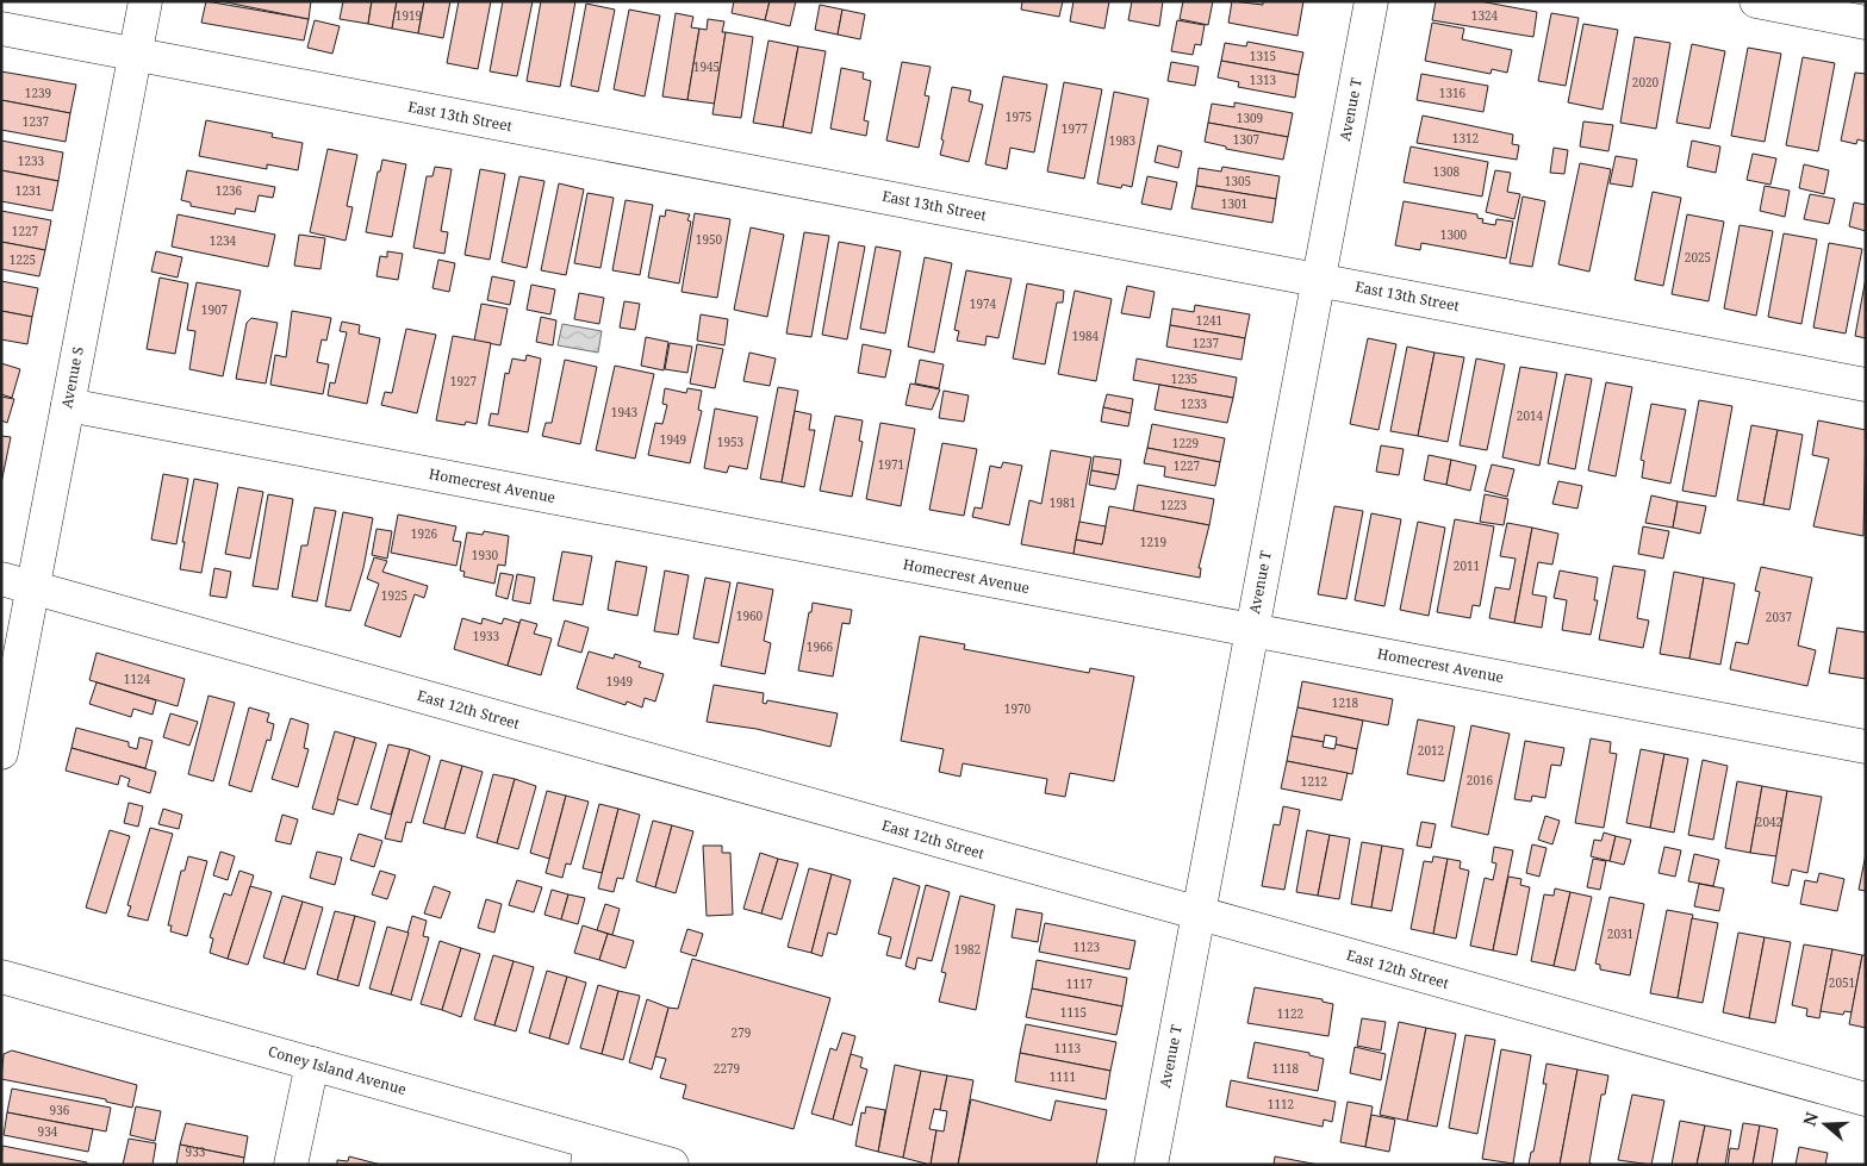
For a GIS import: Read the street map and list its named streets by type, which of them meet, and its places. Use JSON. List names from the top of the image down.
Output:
{
  "streets": {
    "street": [
      "Avenue T",
      "East 13th Street",
      "Avenue S",
      "Homecrest Avenue",
      "East 12th Street",
      "Coney Island Avenue"
    ]
  },
  "crossings": [
    ["Avenue T", "East 13th Street"],
    ["Avenue T", "Homecrest Avenue"],
    ["Avenue T", "East 12th Street"],
    ["East 13th Street", "Avenue S"],
    ["Avenue S", "Homecrest Avenue"],
    ["Avenue S", "East 12th Street"]
  ],
  "house_numbers": [
    "1919",
    "1324",
    "1315",
    "1945",
    "1313",
    "2020",
    "1239",
    "1316",
    "1975",
    "1309",
    "1237",
    "1977",
    "1312",
    "1307",
    "1983",
    "1233",
    "1308",
    "1305",
    "1231",
    "1236",
    "1301",
    "1227",
    "1300",
    "1950",
    "1234",
    "2025",
    "1225",
    "1974",
    "1907",
    "1241",
    "1984",
    "1237",
    "1235",
    "1927",
    "1233",
    "1943",
    "2014",
    "1949",
    "1953",
    "1229",
    "1971",
    "1227",
    "1981",
    "1223",
    "1926",
    "1219",
    "1930",
    "2011",
    "1925",
    "1960",
    "2037",
    "1933",
    "1966",
    "1124",
    "1949",
    "1218",
    "1970",
    "2012",
    "2016",
    "1212",
    "2042",
    "2031",
    "1123",
    "1982",
    "2051",
    "1117",
    "1115",
    "1122",
    "279",
    "1113",
    "2279",
    "1118",
    "1111",
    "1112",
    "936",
    "934",
    "933"
  ],
  "north": "left"
}
